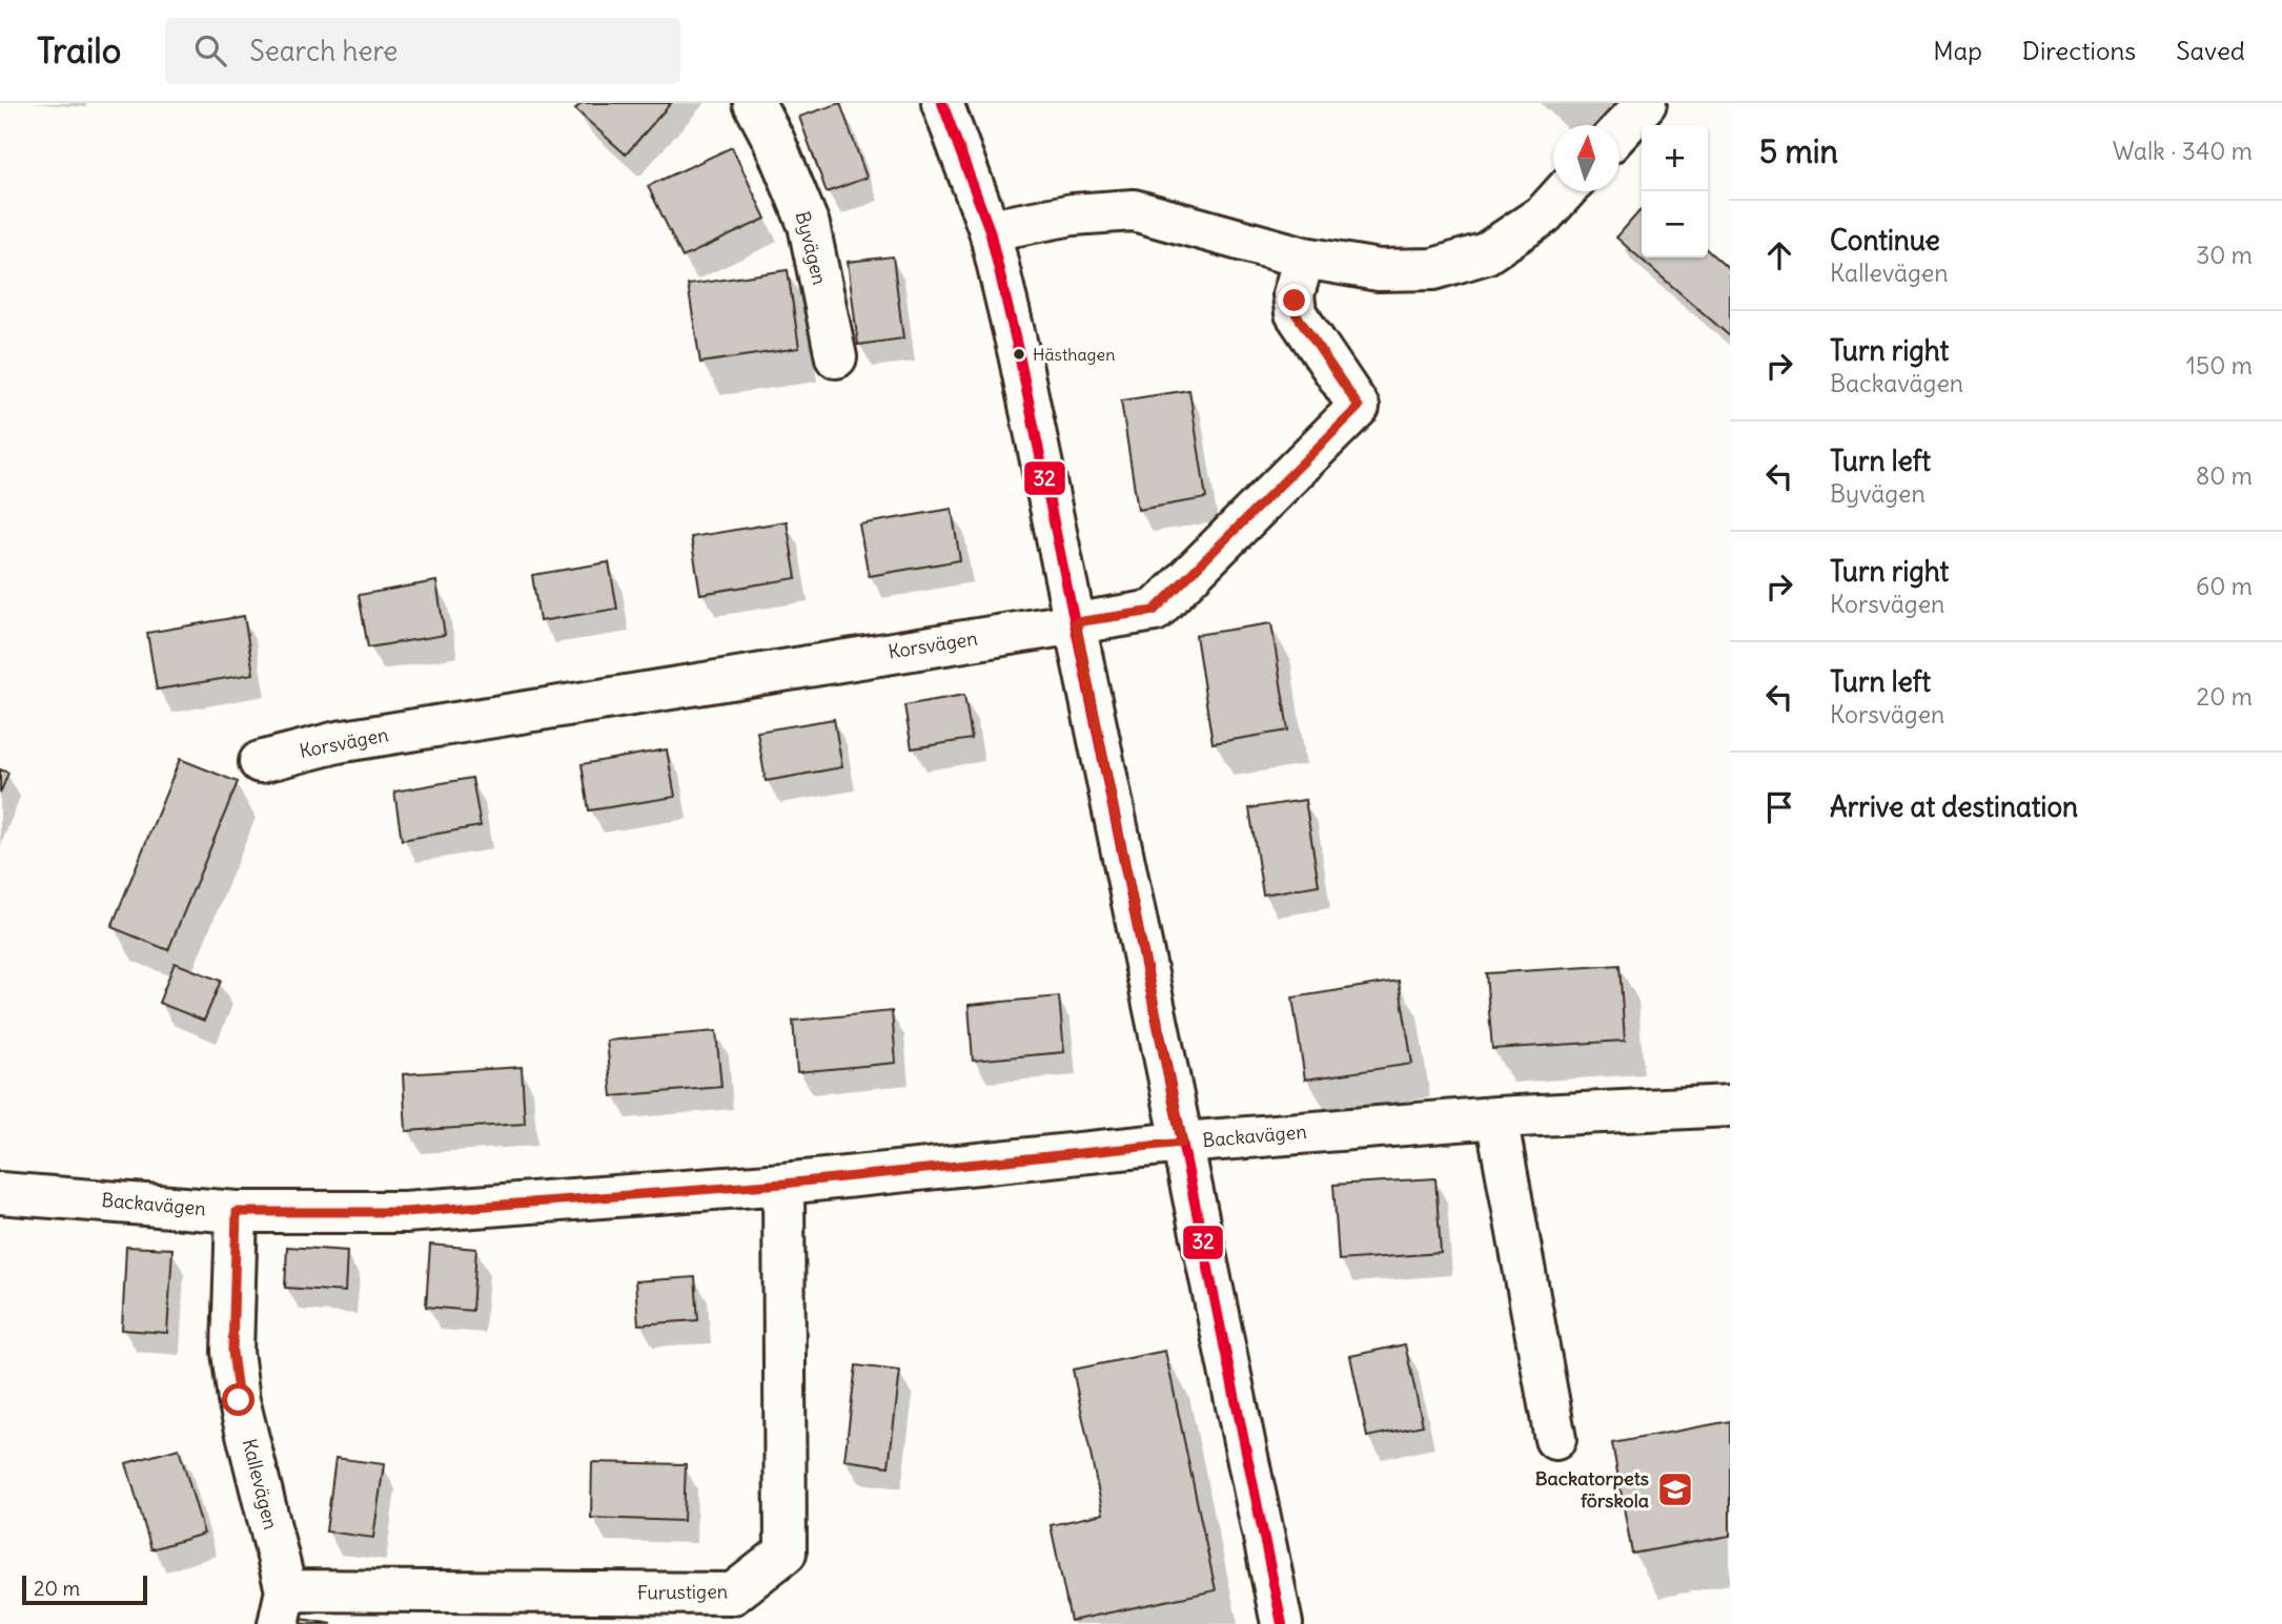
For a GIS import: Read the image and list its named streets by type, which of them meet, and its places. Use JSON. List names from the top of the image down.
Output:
{
  "streets": {
    "street": [
      "Byvägen",
      "Korsvägen",
      "Backavägen",
      "Kallevägen",
      "Furustigen"
    ]
  },
  "crossings": [
    ["Backavägen", "Kallevägen"],
    ["Backavägen", "Furustigen"],
    ["Kallevägen", "Furustigen"]
  ],
  "places": {
    "other": ["Hästhagen"],
    "school or university": ["Backatorpets förskola"]
  },
  "lines": ["transit line 32"],
  "scale_bar": "20 m",
  "north": "top",
  "page": {
    "header": "Trailo",
    "search": "Search here",
    "nav": ["Map", "Directions", "Saved"],
    "heading": ["5 min", "Walk · 340 m"],
    "map_buttons": ["+", "−"],
    "list": [
      ["Continue", "Kallevägen", "30 m"],
      ["Turn right", "Backavägen", "150 m"],
      ["Turn left", "Byvägen", "80 m"],
      ["Turn right", "Korsvägen", "60 m"],
      ["Turn left", "Korsvägen", "20 m"],
      "Arrive at destination"
    ],
    "scale": "20 m"
  }
}
